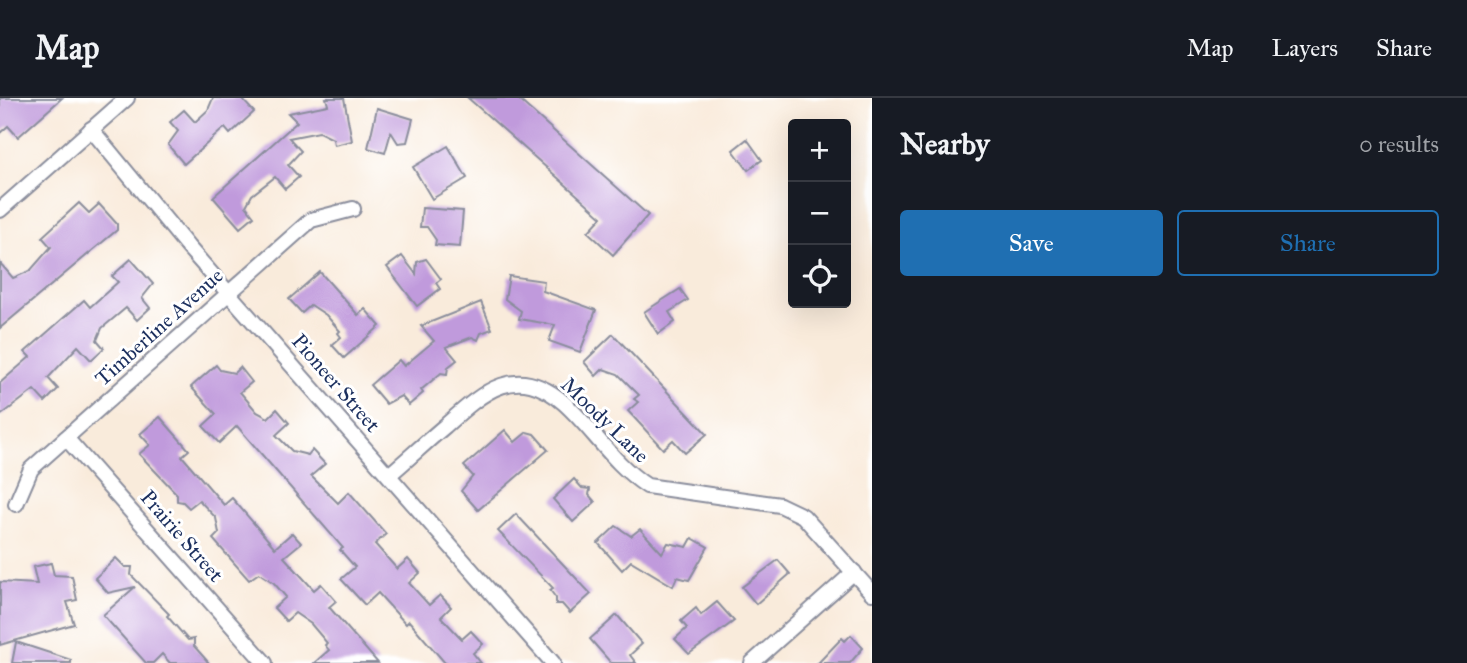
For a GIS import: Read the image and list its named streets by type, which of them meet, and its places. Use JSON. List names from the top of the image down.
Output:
{
  "streets": {
    "street": [
      "Timberline Avenue",
      "Pioneer Street",
      "Moody Lane",
      "Prairie Street"
    ]
  },
  "crossings": [
    ["Timberline Avenue", "Pioneer Street"],
    ["Timberline Avenue", "Prairie Street"],
    ["Pioneer Street", "Moody Lane"]
  ],
  "page": {
    "header": "Map",
    "nav": ["Map", "Layers", "Share"],
    "heading": ["Nearby", "0 results"],
    "map_buttons": ["+", "−"],
    "buttons": ["Save", "Share"]
  }
}
